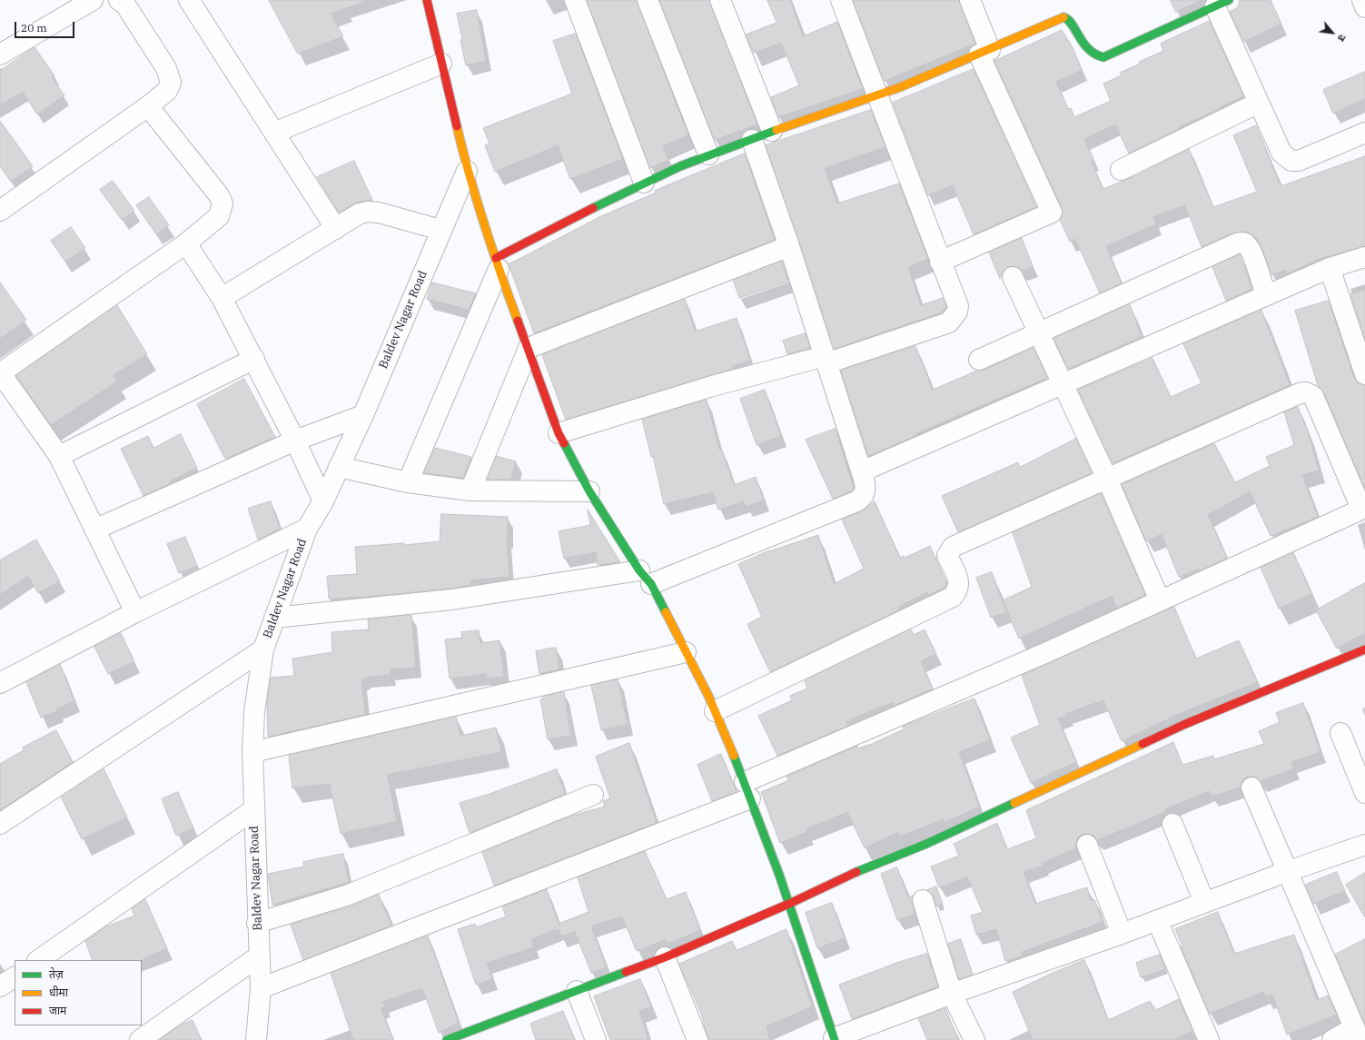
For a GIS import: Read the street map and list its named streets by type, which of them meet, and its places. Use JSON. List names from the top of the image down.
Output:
{
  "streets": {
    "street": ["Baldev Nagar Road"]
  },
  "legend": ["तेज़", "धीमा", "जाम"],
  "scale_bar": "20 m",
  "north": "bottom right"
}
